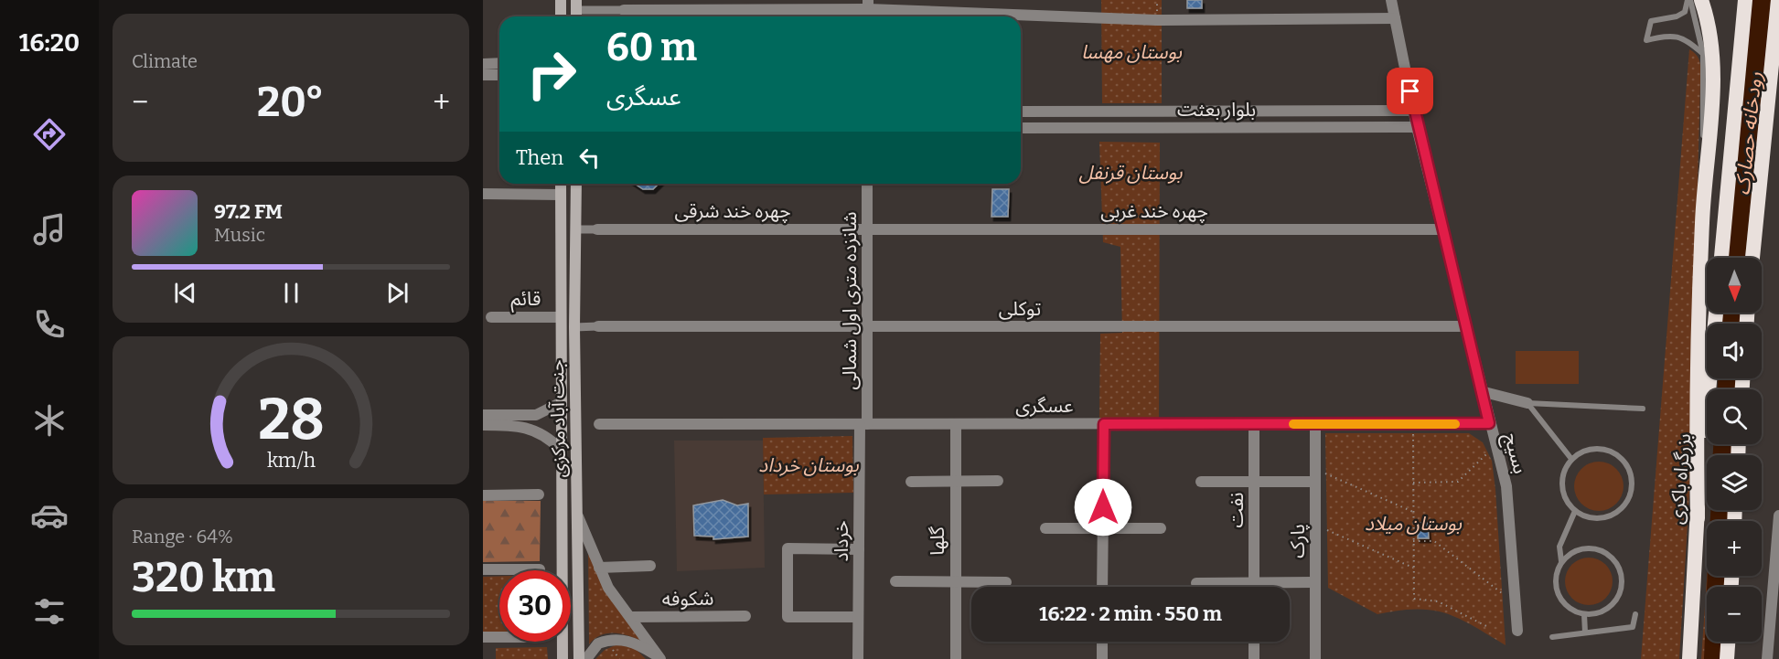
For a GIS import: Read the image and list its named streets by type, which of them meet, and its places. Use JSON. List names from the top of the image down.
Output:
{
  "streets": {
    "highway": ["بزرگراه باکری"],
    "main road": ["جنت آباد مرکزی"],
    "street": [
      "بلوار بعثت",
      "چهره خند شرقی",
      "چهره خند غربی",
      "قائم",
      "شانزده متری اول شمالی",
      "توکلی",
      "عسگری",
      "بسیج",
      "نفت",
      "خرداد",
      "گلها",
      "پارک",
      "شکوفه"
    ]
  },
  "crossings": [
    ["بلوار بعثت", "بسیج"],
    ["چهره خند شرقی", "چهره خند غربی"],
    ["چهره خند شرقی", "شانزده متری اول شمالی"],
    ["چهره خند غربی", "شانزده متری اول شمالی"],
    ["چهره خند غربی", "بسیج"],
    ["قائم", "جنت آباد مرکزی"],
    ["شانزده متری اول شمالی", "توکلی"],
    ["شانزده متری اول شمالی", "عسگری"],
    ["شانزده متری اول شمالی", "خرداد"],
    ["توکلی", "جنت آباد مرکزی"],
    ["توکلی", "بسیج"],
    ["عسگری", "بسیج"],
    ["عسگری", "نفت"],
    ["عسگری", "خرداد"],
    ["عسگری", "گلها"],
    ["عسگری", "پارک"]
  ],
  "water": ["رودخانه حصارک"],
  "parks": [
    "بوستان مهسا",
    "بوستان قرنفل",
    "بوستان خرداد",
    "بوستان میلاد"
  ],
  "north": "bottom",
  "page": {
    "tabs": "16:20",
    "tile": [
      "Climate",
      ["Range · 64%", "320 km"]
    ],
    "turn": ["60 m", "عسگری"],
    "heat": ["−", "20°", "+"],
    "then": "Then",
    "song": ["97.2 FM", "Music"],
    "map_buttons": ["+", "−"],
    "limit": "30",
    "trip": "16:22 · 2 min · 550 m",
    "gauge": ["28", "km/h"]
  }
}
